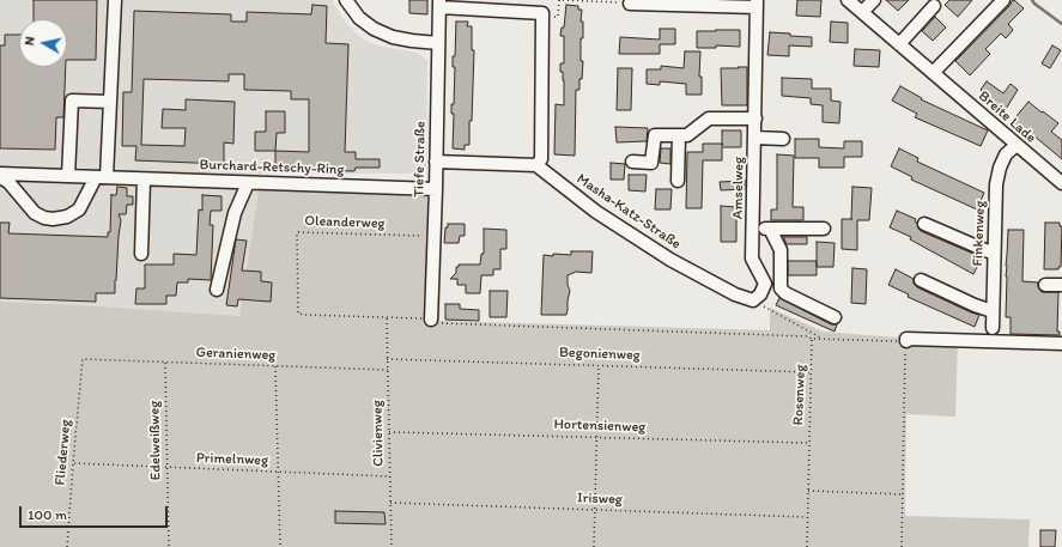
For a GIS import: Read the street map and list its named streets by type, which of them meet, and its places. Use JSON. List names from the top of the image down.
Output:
{
  "streets": {
    "street": [
      "Breite Lade",
      "Tiefe Straße",
      "Burchard-Retschy-Ring",
      "Amselweg",
      "Masha-Katz-Straße",
      "Finkenweg"
    ],
    "path": [
      "Oleanderweg",
      "Geranienweg",
      "Begonienweg",
      "Rosenweg",
      "Hortensienweg",
      "Clivienweg",
      "Edelweißweg",
      "Fliederweg",
      "Primelnweg",
      "Irisweg"
    ]
  },
  "crossings": [
    ["Breite Lade", "Finkenweg"],
    ["Tiefe Straße", "Burchard-Retschy-Ring"],
    ["Tiefe Straße", "Oleanderweg"],
    ["Amselweg", "Masha-Katz-Straße"],
    ["Oleanderweg", "Rosenweg"],
    ["Oleanderweg", "Clivienweg"],
    ["Geranienweg", "Clivienweg"],
    ["Geranienweg", "Edelweißweg"],
    ["Geranienweg", "Fliederweg"],
    ["Begonienweg", "Rosenweg"],
    ["Begonienweg", "Clivienweg"],
    ["Rosenweg", "Hortensienweg"],
    ["Rosenweg", "Irisweg"],
    ["Hortensienweg", "Clivienweg"],
    ["Clivienweg", "Primelnweg"],
    ["Clivienweg", "Irisweg"],
    ["Edelweißweg", "Primelnweg"],
    ["Fliederweg", "Primelnweg"]
  ],
  "scale_bar": "100 m",
  "north": "left"
}
